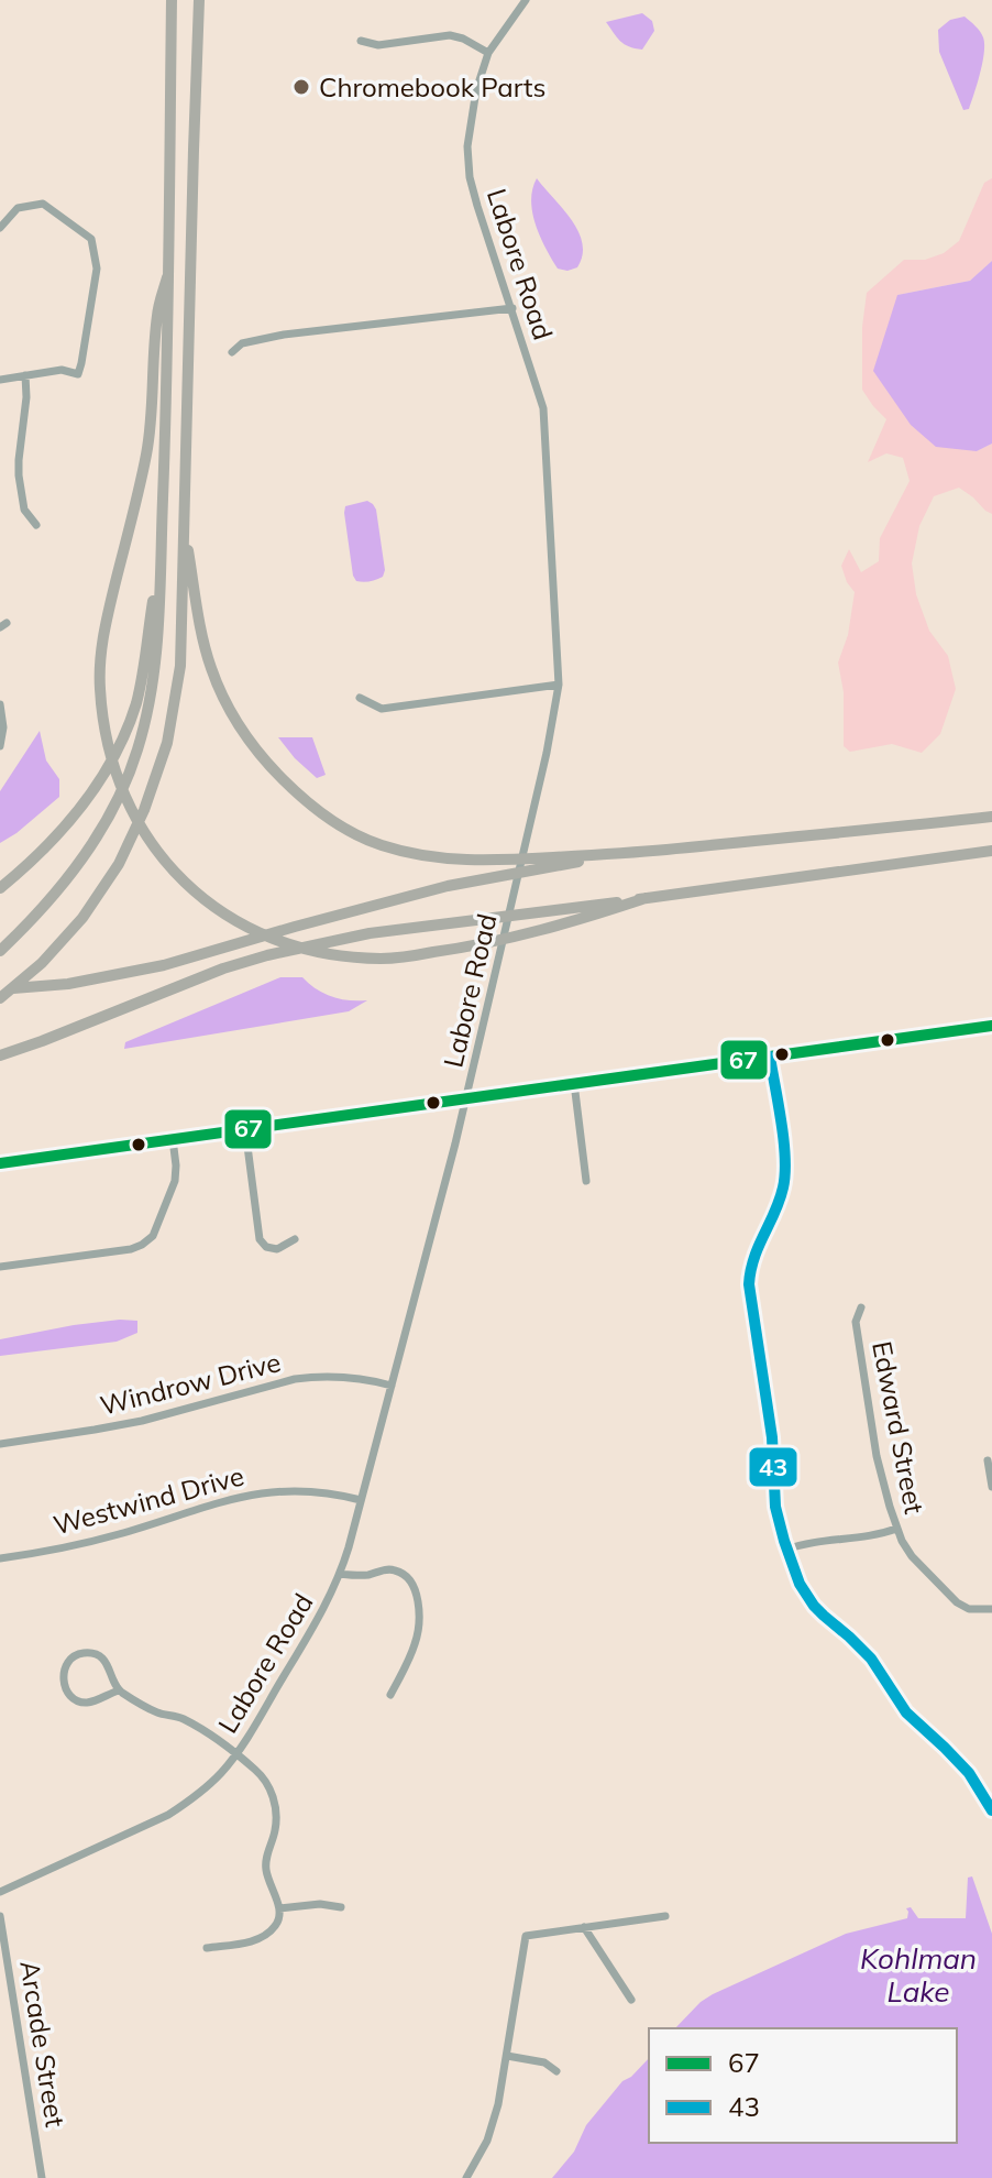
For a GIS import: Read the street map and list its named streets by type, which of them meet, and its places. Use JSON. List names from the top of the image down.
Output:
{
  "streets": {
    "street": [
      "Labore Road",
      "Windrow Drive",
      "Edward Street",
      "Westwind Drive",
      "Arcade Street"
    ]
  },
  "crossings": [
    ["Labore Road", "Windrow Drive"],
    ["Labore Road", "Westwind Drive"]
  ],
  "water": ["Kohlman Lake"],
  "places": ["Chromebook Parts"],
  "lines": ["transit line 67", "transit line 43"],
  "legend": ["67", "43"]
}
